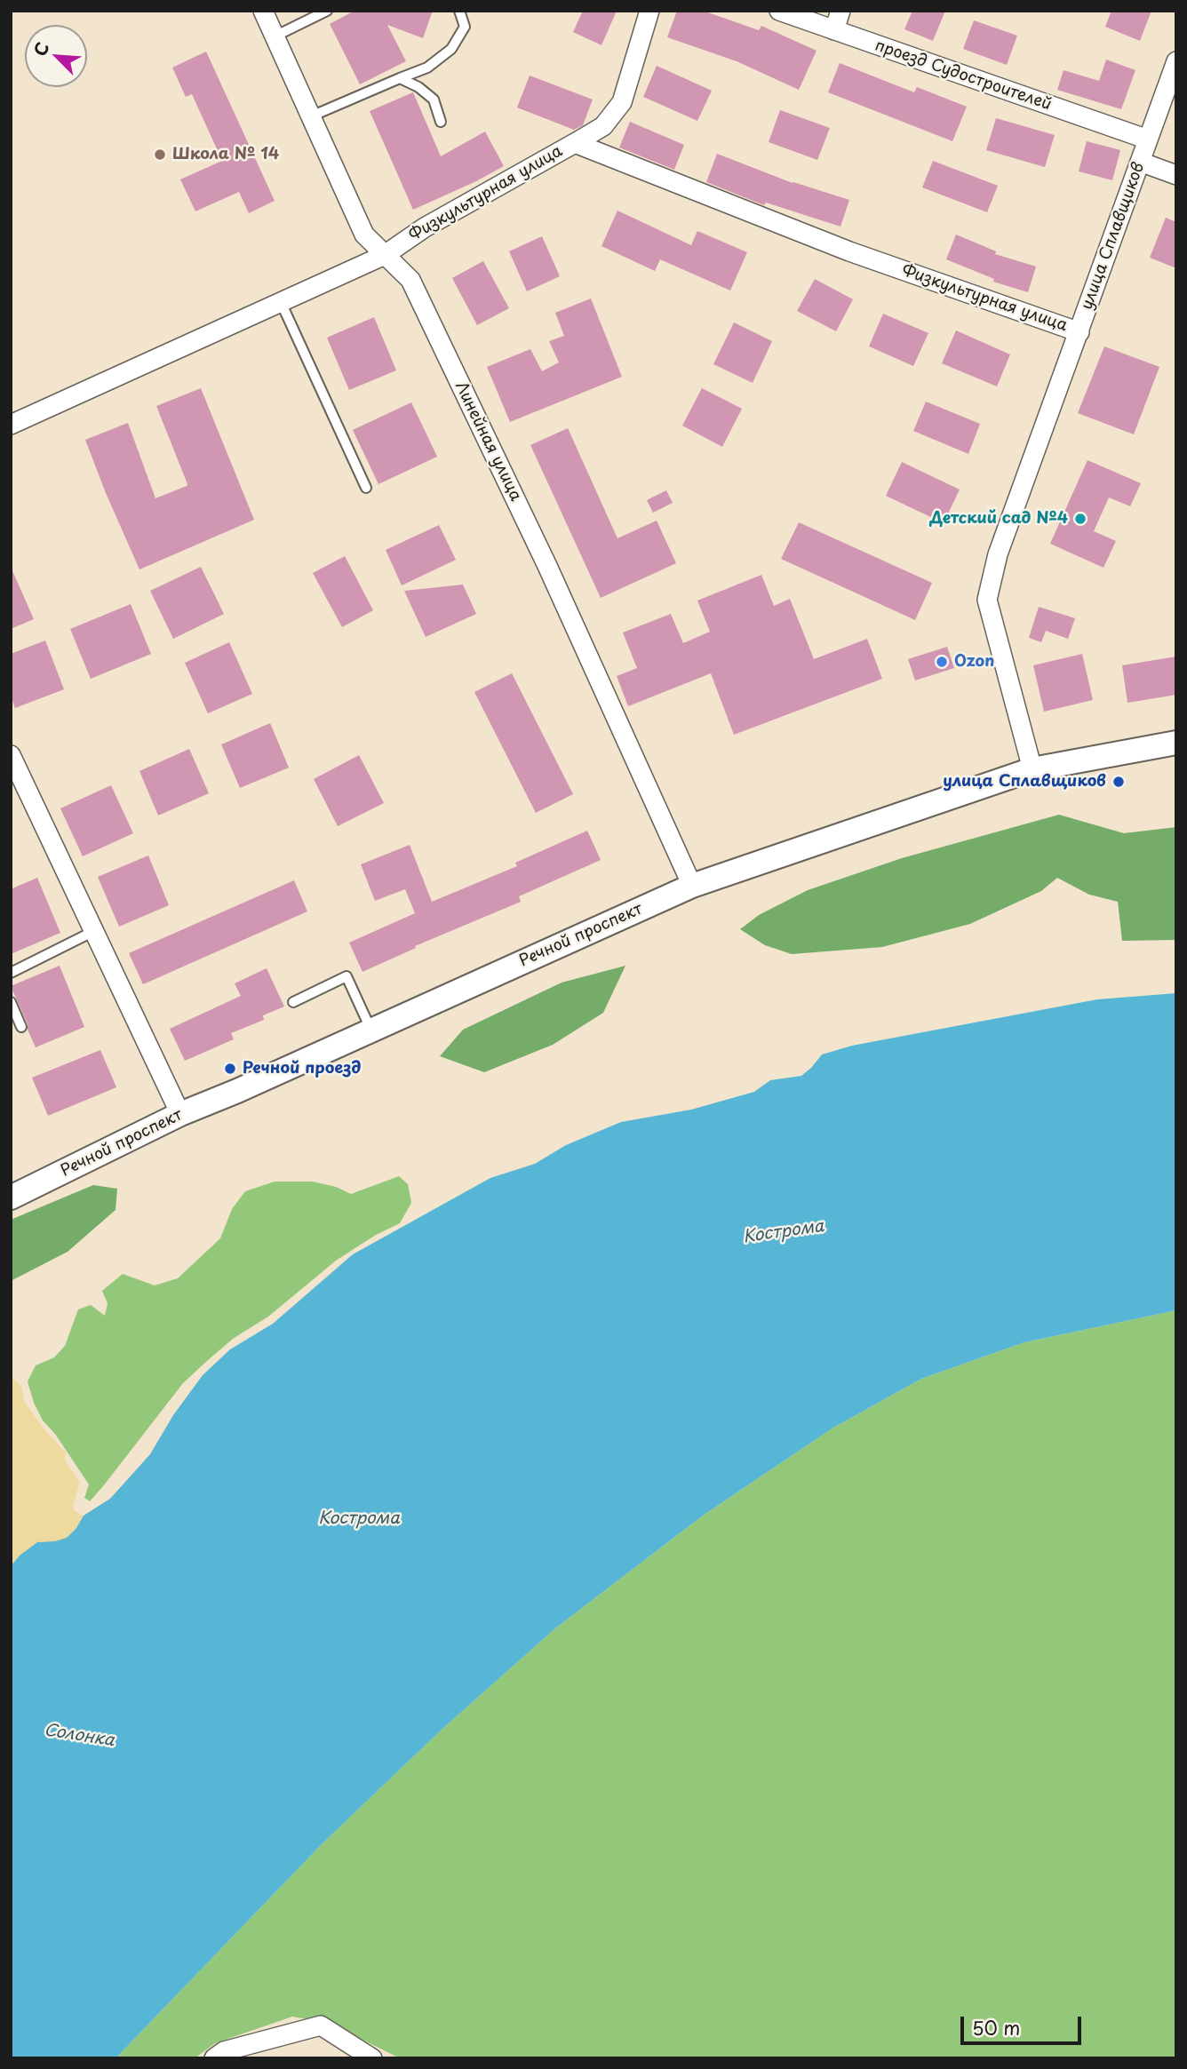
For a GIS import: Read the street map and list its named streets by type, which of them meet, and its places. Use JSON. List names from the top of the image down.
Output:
{
  "streets": {
    "street": [
      "проезд Судостроителей",
      "Физкультурная улица",
      "улица Сплавщиков",
      "Линейная улица",
      "Речной проспект"
    ]
  },
  "crossings": [
    ["проезд Судостроителей", "улица Сплавщиков"],
    ["Физкультурная улица", "улица Сплавщиков"],
    ["Физкультурная улица", "Линейная улица"],
    ["улица Сплавщиков", "Речной проспект"],
    ["Линейная улица", "Речной проспект"]
  ],
  "water": ["Кострома", "Солонка"],
  "places": [
    "Школа № 14",
    "Детский сад №4",
    "Ozon",
    "улица Сплавщиков",
    "Речной проезд"
  ],
  "scale_bar": "50 m",
  "north": "top left"
}
